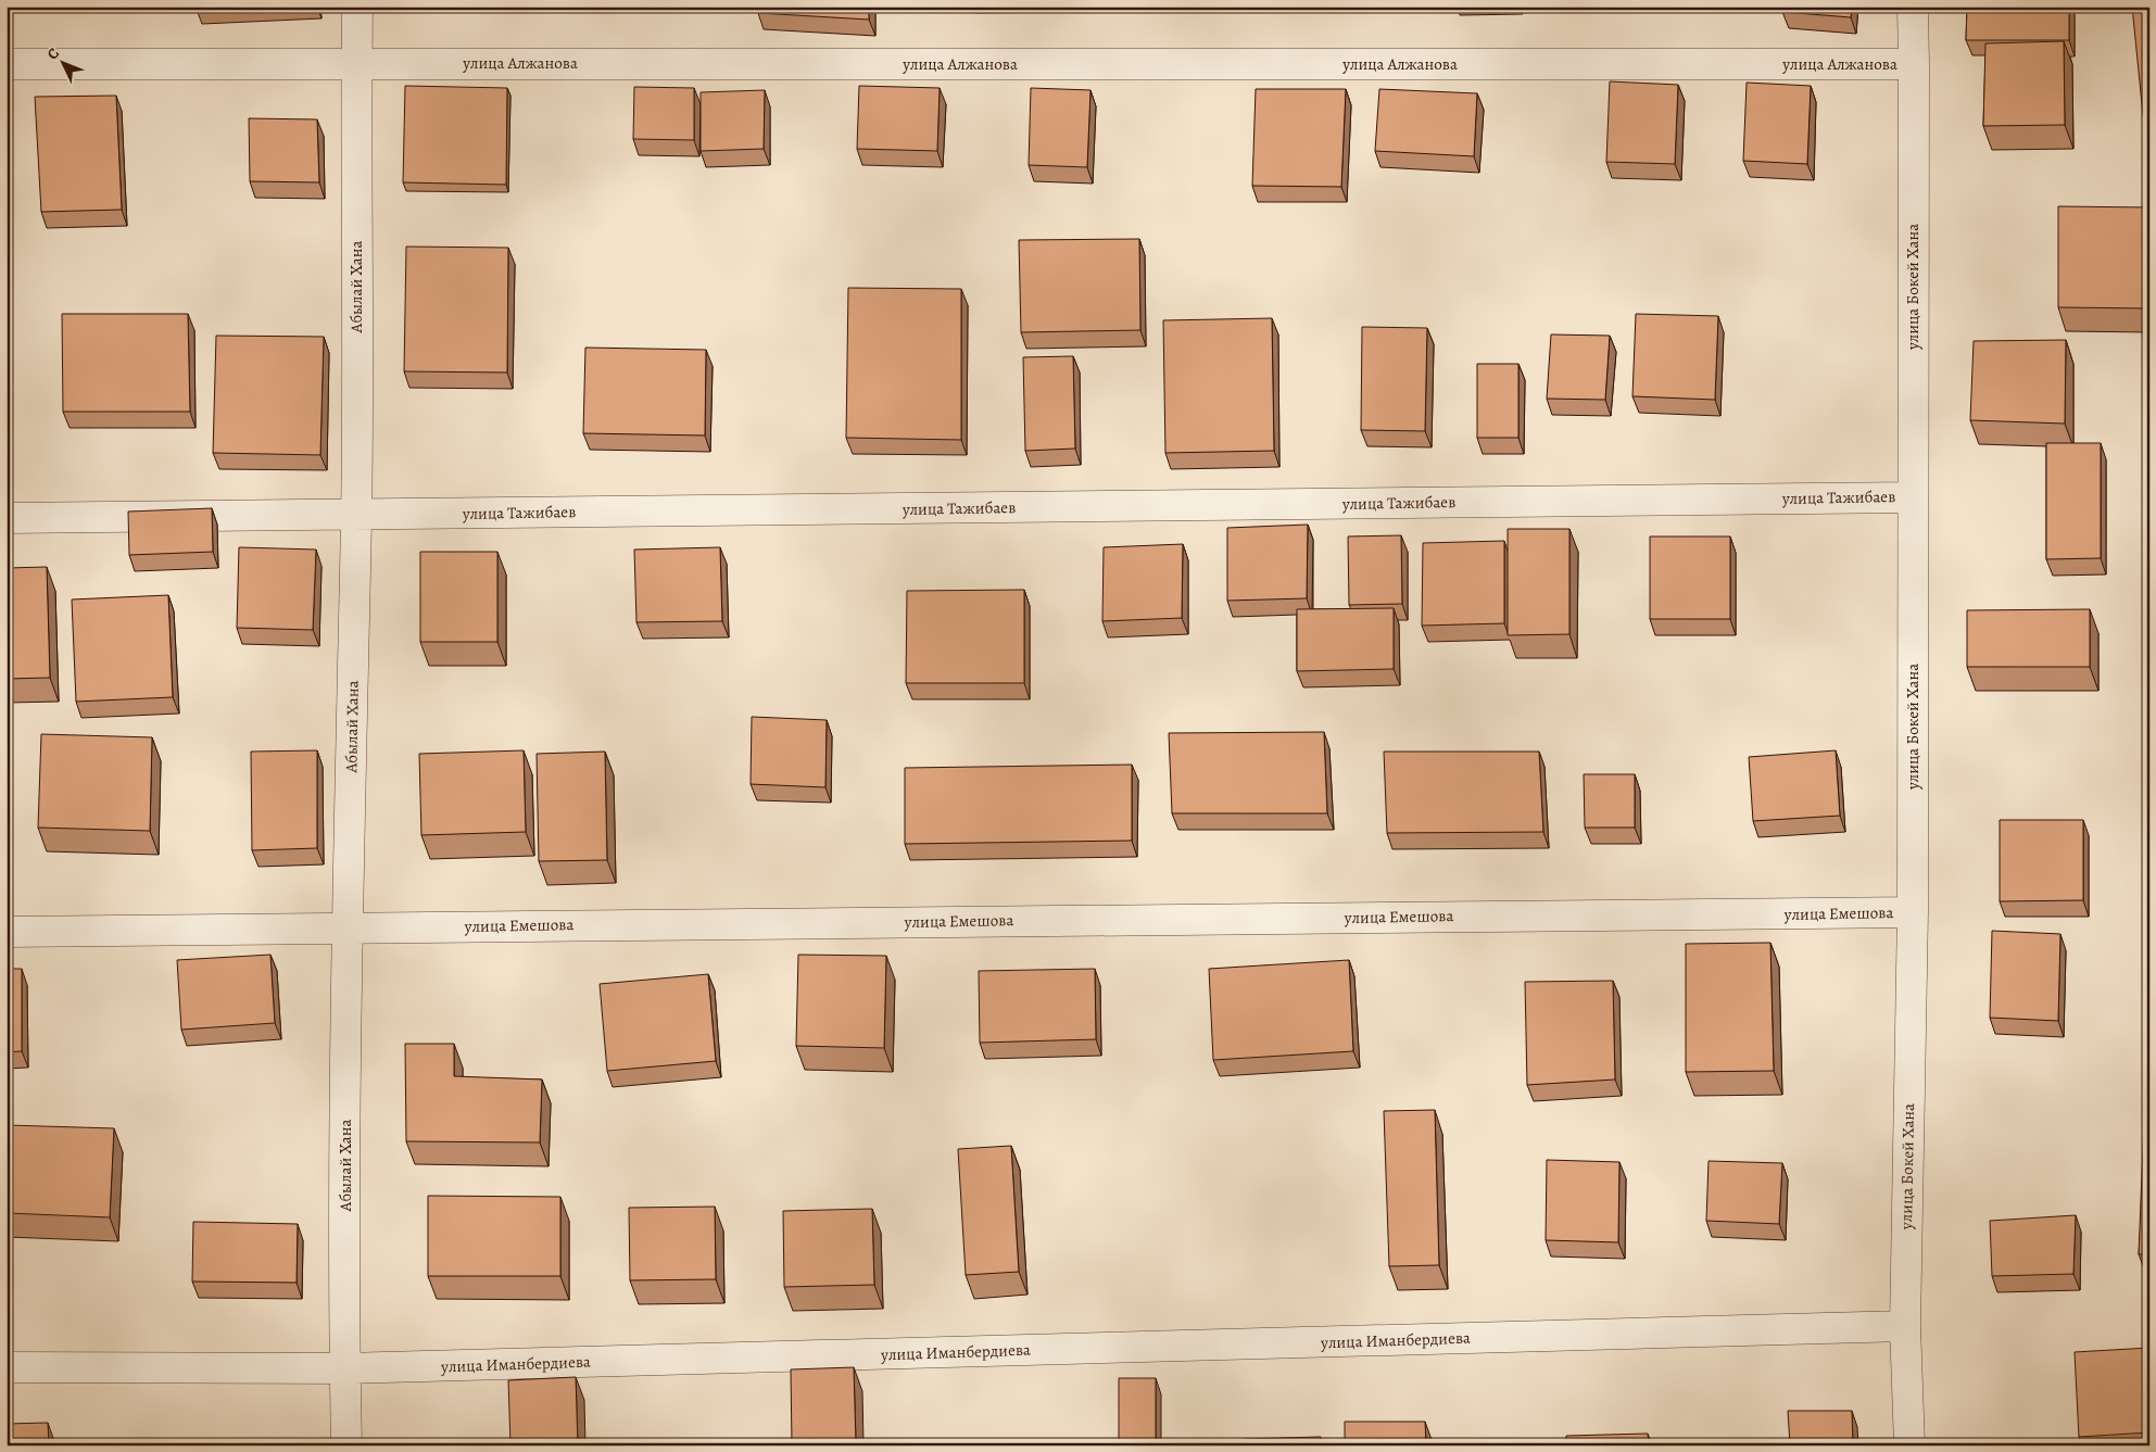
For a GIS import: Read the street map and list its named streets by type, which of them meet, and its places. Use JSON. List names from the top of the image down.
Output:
{
  "streets": {
    "street": [
      "улица Алжанова",
      "Абылай Хана",
      "улица Бокей Хана",
      "улица Тажибаев",
      "улица Емешова",
      "улица Иманбердиева"
    ]
  },
  "crossings": [
    ["улица Алжанова", "Абылай Хана"],
    ["улица Алжанова", "улица Бокей Хана"],
    ["Абылай Хана", "улица Тажибаев"],
    ["Абылай Хана", "улица Емешова"],
    ["Абылай Хана", "улица Иманбердиева"],
    ["улица Бокей Хана", "улица Тажибаев"],
    ["улица Бокей Хана", "улица Емешова"],
    ["улица Бокей Хана", "улица Иманбердиева"]
  ],
  "north": "top left"
}
